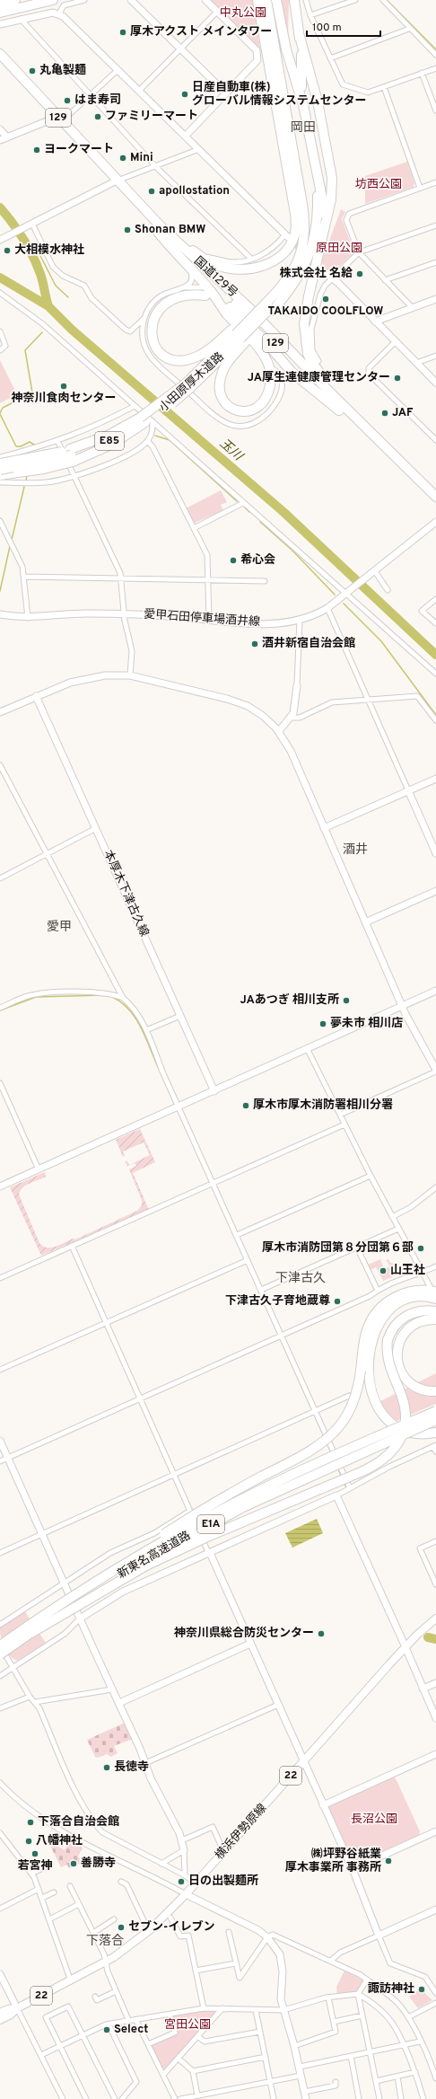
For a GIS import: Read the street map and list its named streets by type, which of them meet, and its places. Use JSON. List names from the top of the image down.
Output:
{
  "streets": {
    "highway": [
      "129",
      "国道129号",
      "小田原厚木道路",
      "E85",
      "E1A",
      "新東名高速道路"
    ],
    "main road": ["22", "横浜伊勢原線"],
    "street": ["愛甲石田停車場酒井線", "本厚木下津古久線"]
  },
  "districts": [
    "岡田",
    "酒井",
    "愛甲",
    "下津古久",
    "下落合"
  ],
  "water": ["玉川"],
  "parks": [
    "中丸公園",
    "坊西公園",
    "原田公園",
    "長沼公園",
    "宮田公園"
  ],
  "places": [
    "厚木アクスト メインタワー",
    "丸亀製麺",
    "日産自動車(株) グローバル情報システムセンター",
    "はま寿司",
    "ファミリーマート",
    "ヨークマート",
    "Mini",
    "apollostation",
    "Shonan BMW",
    "大相模水神社",
    "株式会社 名給",
    "TAKAIDO COOLFLOW",
    "JA厚生連健康管理センター",
    "神奈川食肉センター",
    "JAF",
    "希心会",
    "酒井新宿自治会館",
    "JAあつぎ 相川支所",
    "夢未市 相川店",
    "厚木市厚木消防署相川分署",
    "厚木市消防団第８分団第６部",
    "山王社",
    "下津古久子育地蔵尊",
    "神奈川県総合防災センター",
    "長徳寺",
    "下落合自治会館",
    "八幡神社",
    "若宮神",
    "㈱坪野谷紙業 厚木事業所 事務所",
    "善勝寺",
    "日の出製麺所",
    "セブン-イレブン",
    "諏訪神社",
    "Select"
  ],
  "scale_bar": "100 m"
}
